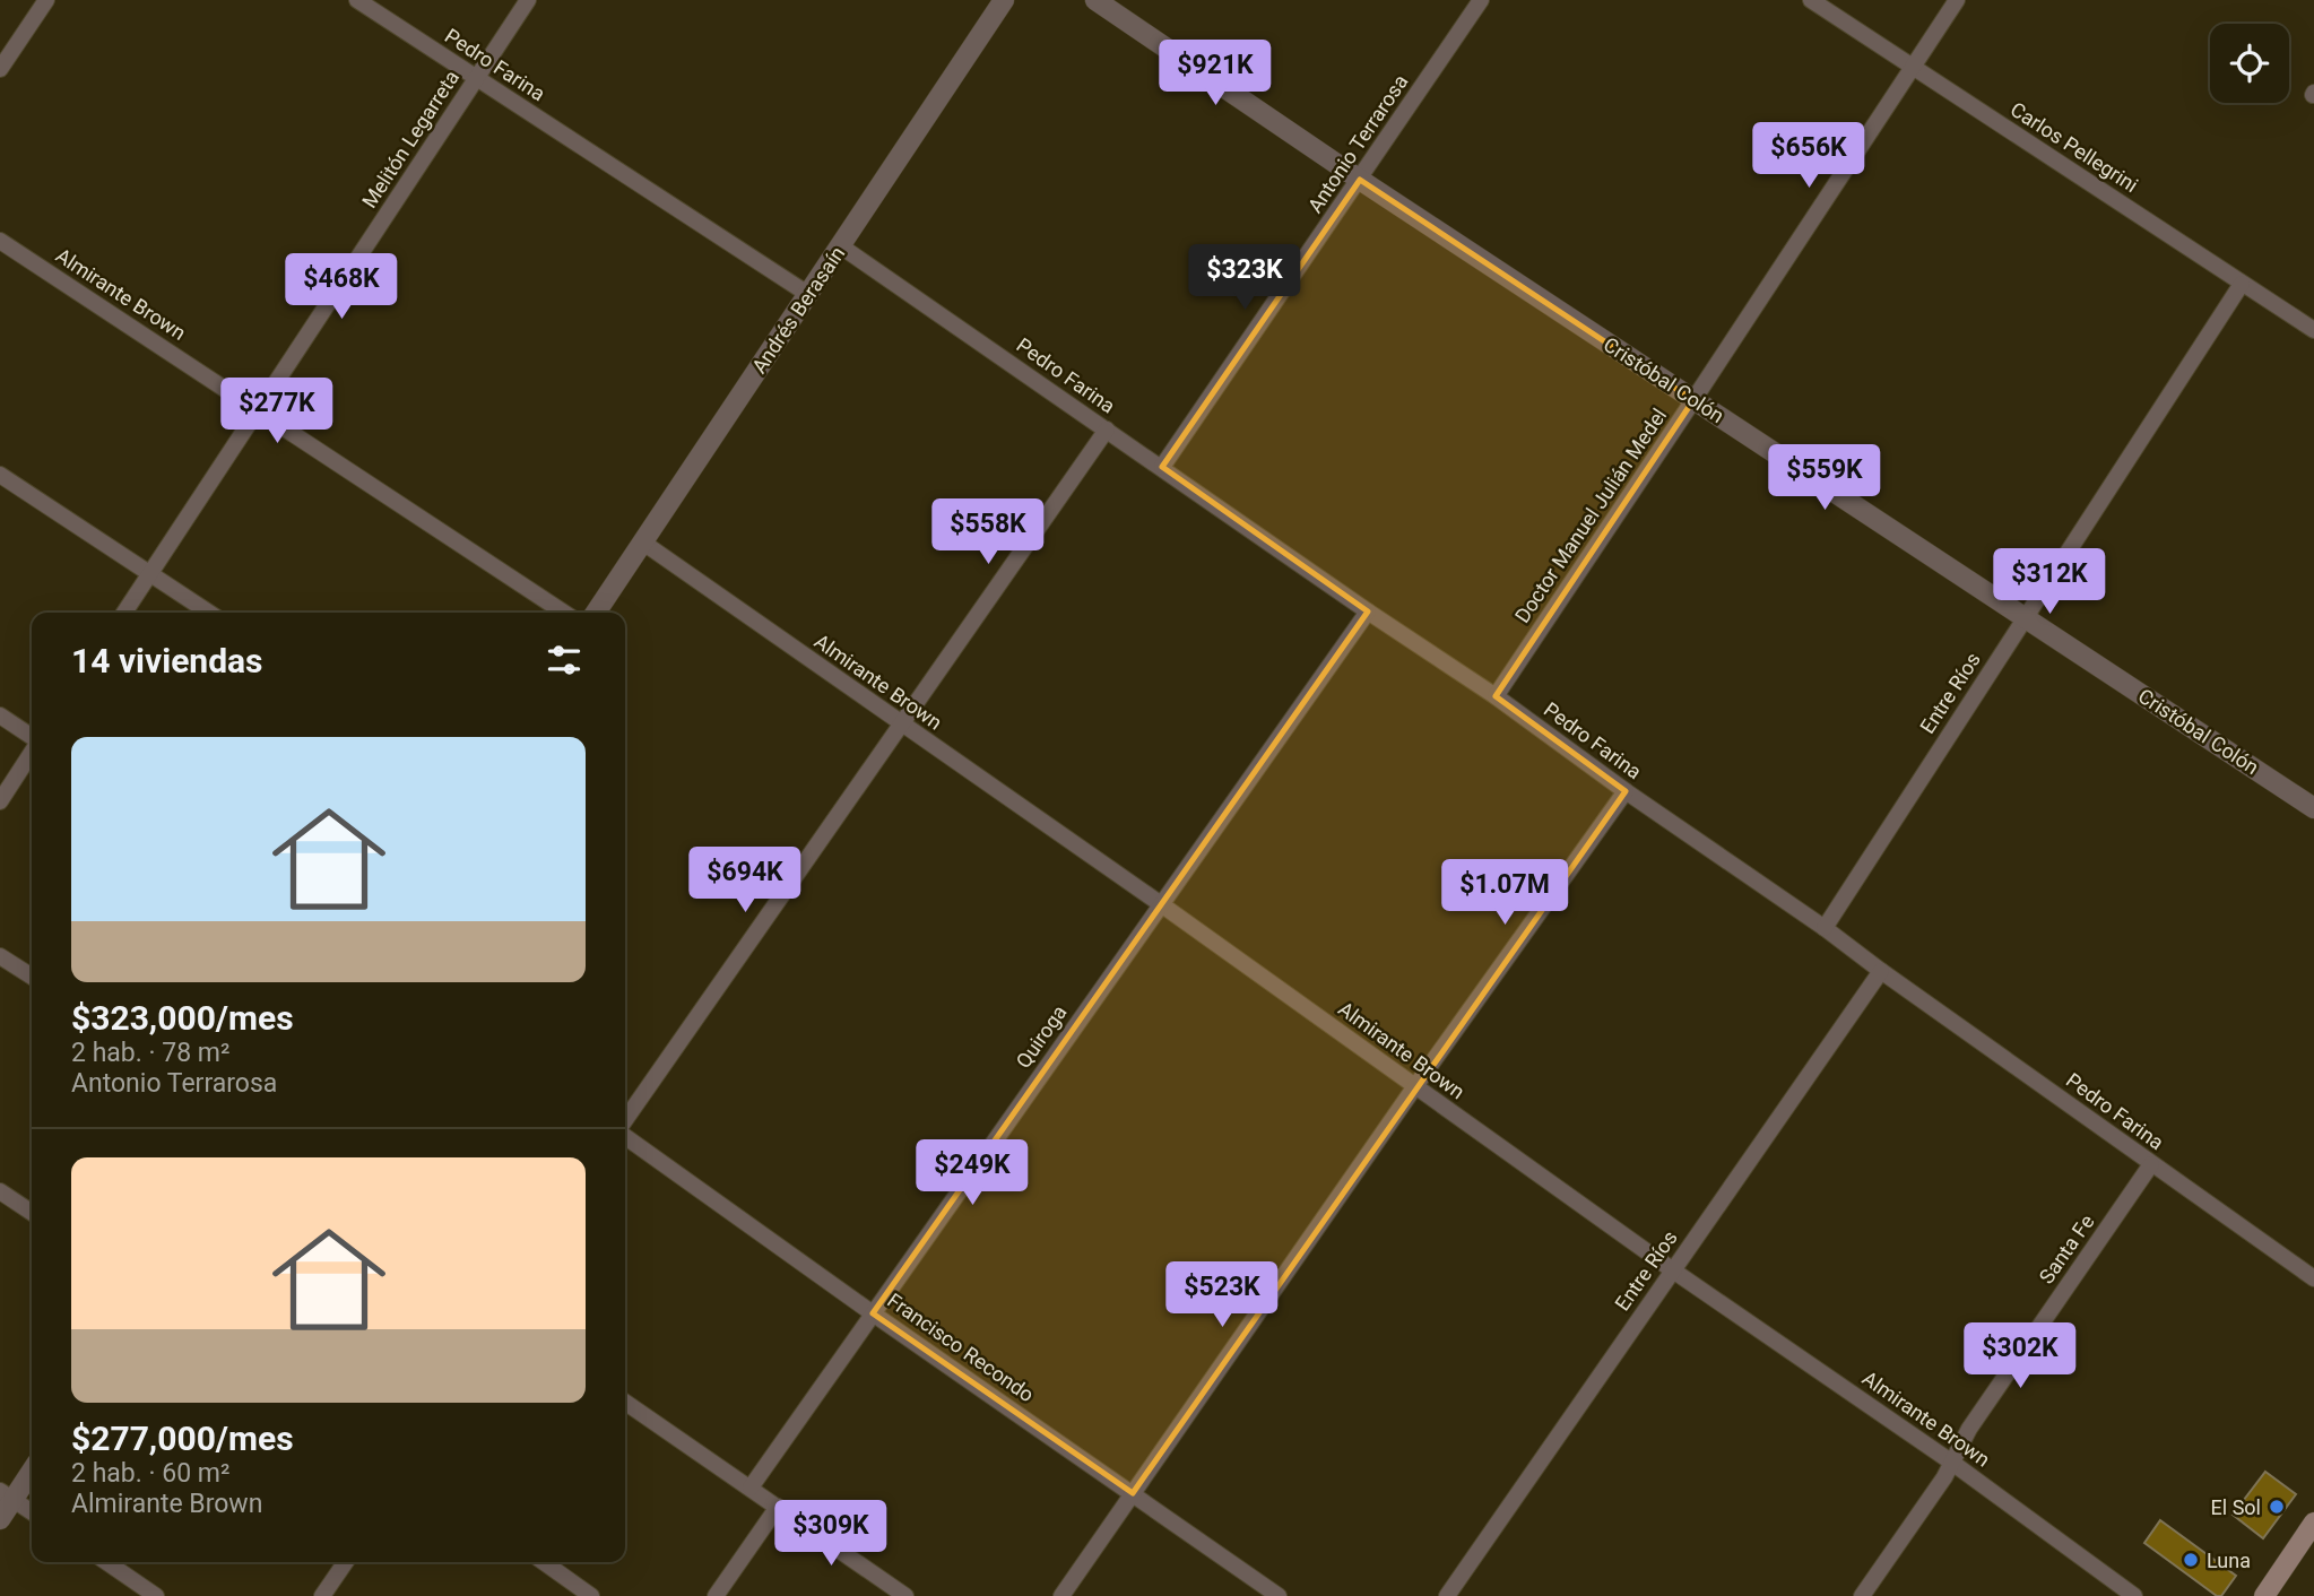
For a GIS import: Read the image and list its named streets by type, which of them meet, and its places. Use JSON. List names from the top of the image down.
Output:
{
  "streets": {
    "street": [
      "Pedro Farina",
      "Melitón Legarreta",
      "Antonio Terrarosa",
      "Carlos Pellegrini",
      "Almirante Brown",
      "Andrés Berasaín",
      "Cristóbal Colón",
      "Doctor Manuel Julián Medel",
      "Entre Ríos",
      "Quiroga",
      "Santa Fe",
      "Francisco Recondo"
    ]
  },
  "crossings": [
    ["Pedro Farina", "Melitón Legarreta"],
    ["Pedro Farina", "Antonio Terrarosa"],
    ["Pedro Farina", "Andrés Berasaín"],
    ["Pedro Farina", "Doctor Manuel Julián Medel"],
    ["Pedro Farina", "Entre Ríos"],
    ["Pedro Farina", "Quiroga"],
    ["Pedro Farina", "Santa Fe"],
    ["Melitón Legarreta", "Almirante Brown"],
    ["Antonio Terrarosa", "Cristóbal Colón"],
    ["Carlos Pellegrini", "Doctor Manuel Julián Medel"],
    ["Carlos Pellegrini", "Entre Ríos"],
    ["Almirante Brown", "Andrés Berasaín"],
    ["Almirante Brown", "Entre Ríos"],
    ["Almirante Brown", "Quiroga"],
    ["Almirante Brown", "Santa Fe"],
    ["Cristóbal Colón", "Doctor Manuel Julián Medel"],
    ["Cristóbal Colón", "Entre Ríos"],
    ["Quiroga", "Francisco Recondo"]
  ],
  "places": ["El Sol", "Luna"],
  "page": {
    "price": [
      "$921K",
      "$656K",
      "$323K",
      "$468K",
      "$277K",
      "$559K",
      "$558K",
      "$312K",
      "$694K",
      "$1.07M",
      "$249K",
      "$523K",
      "$302K",
      "$309K"
    ],
    "heading": "14 viviendas",
    "list": [
      {
        "name": "$323,000/mes",
        "note": "2 hab. · 78 m² · Antonio Terrarosa"
      },
      {
        "name": "$277,000/mes",
        "note": "2 hab. · 60 m² · Almirante Brown"
      }
    ]
  }
}
